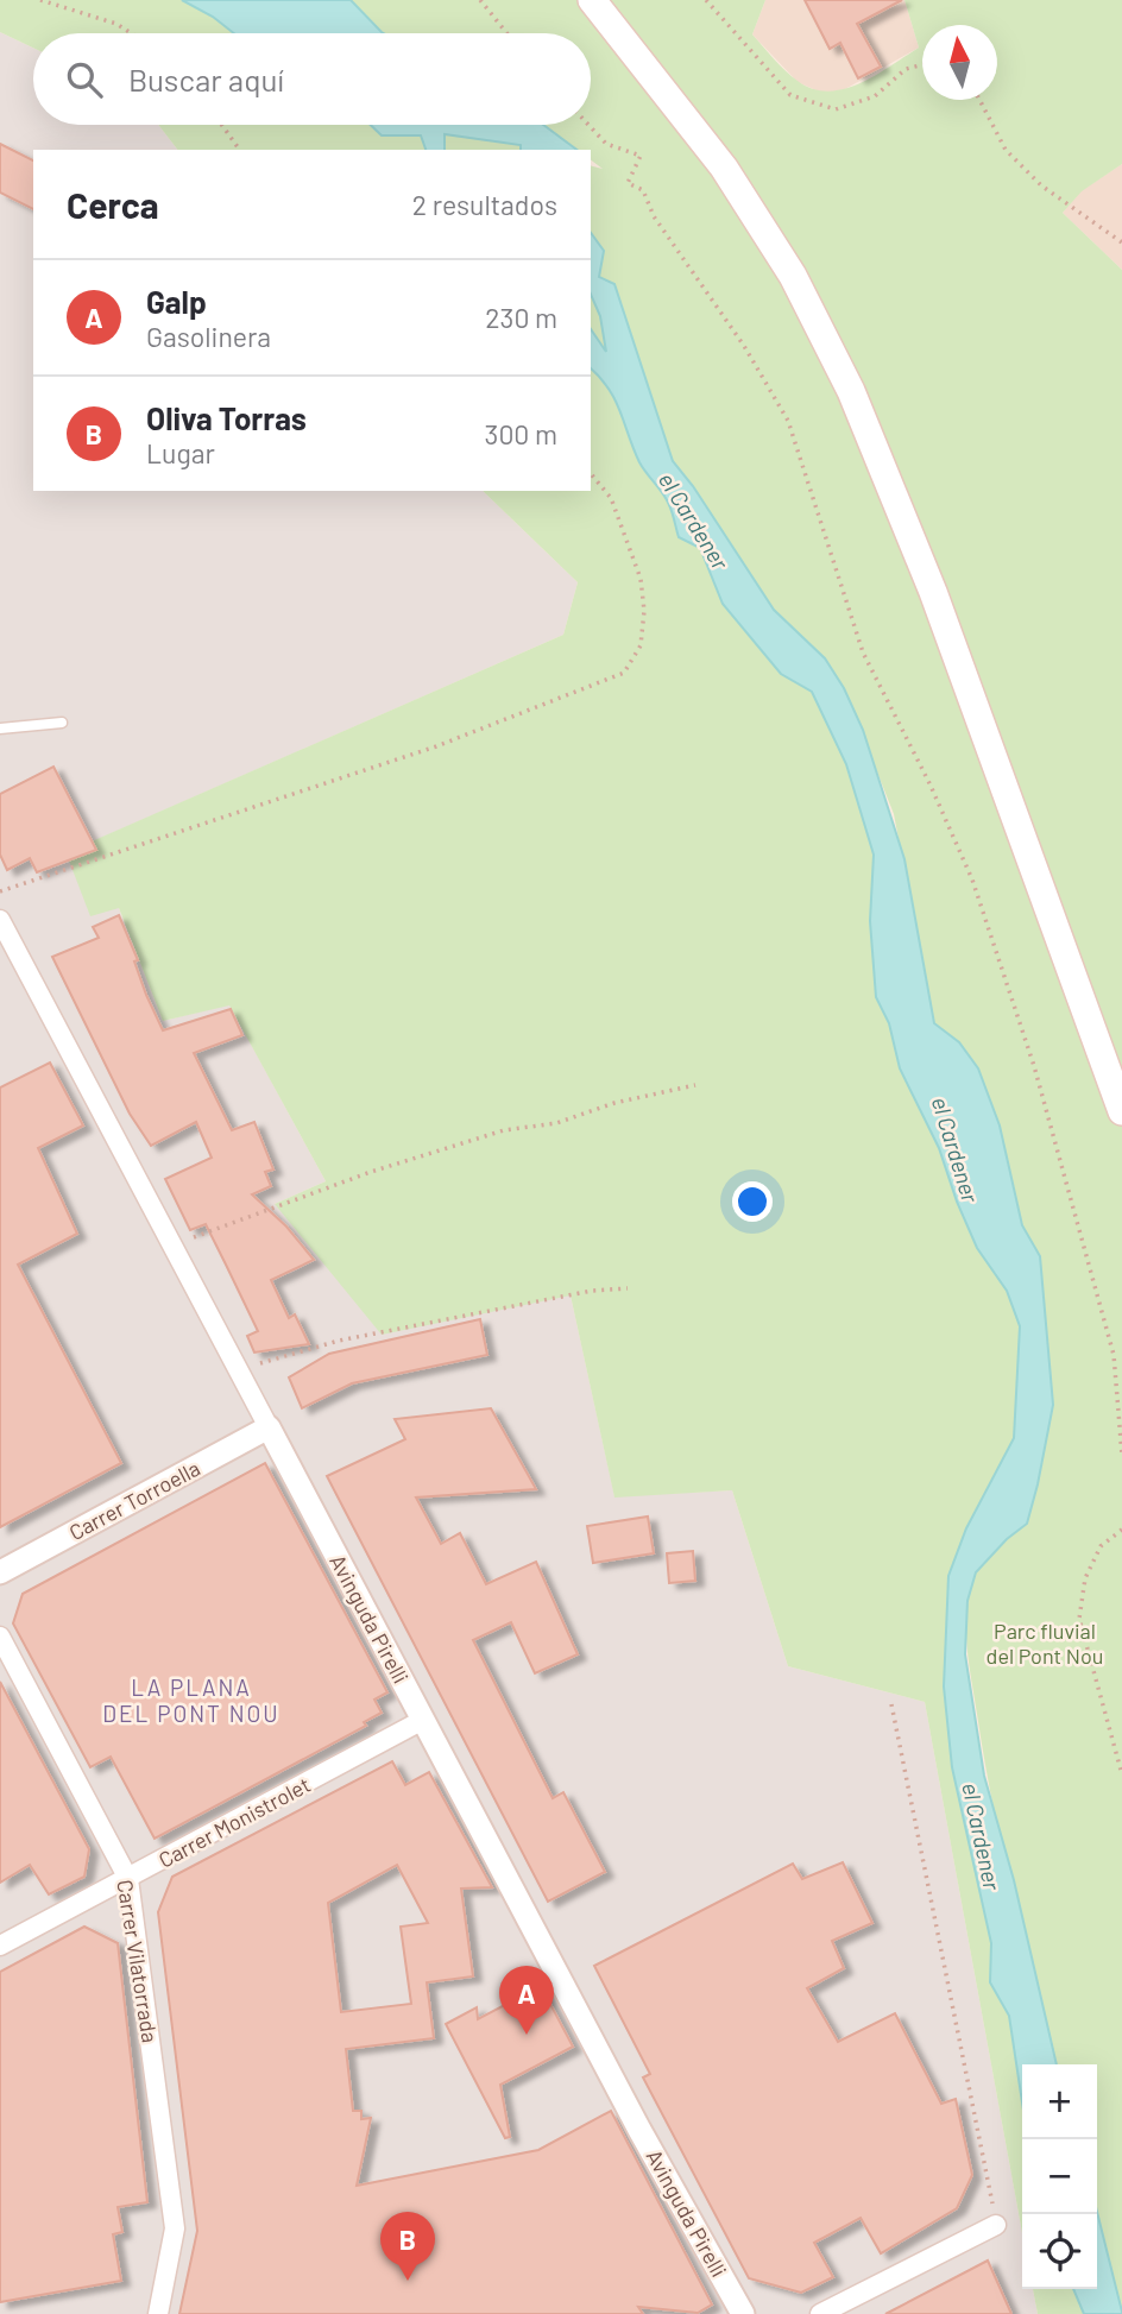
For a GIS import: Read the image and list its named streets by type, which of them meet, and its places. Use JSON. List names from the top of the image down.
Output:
{
  "streets": {
    "street": [
      "Carrer Torroella",
      "Avinguda Pirelli",
      "Carrer Monistrolet",
      "Carrer Vilatorrada"
    ]
  },
  "crossings": [
    ["Carrer Torroella", "Avinguda Pirelli"],
    ["Avinguda Pirelli", "Carrer Monistrolet"],
    ["Carrer Monistrolet", "Carrer Vilatorrada"]
  ],
  "districts": ["LA PLANA DEL PONT NOU"],
  "water": ["el Cardener"],
  "parks": ["Parc fluvial del Pont Nou"],
  "north": "top",
  "page": {
    "search": "Buscar aquí",
    "heading": ["Cerca", "2 resultados"],
    "list": [
      {
        "mark": "A",
        "name": "Galp",
        "note": "Gasolinera",
        "value": "230 m"
      },
      {
        "mark": "B",
        "name": "Oliva Torras",
        "note": "Lugar",
        "value": "300 m"
      }
    ],
    "pins": ["A", "B"],
    "map_buttons": ["+", "−"]
  }
}
